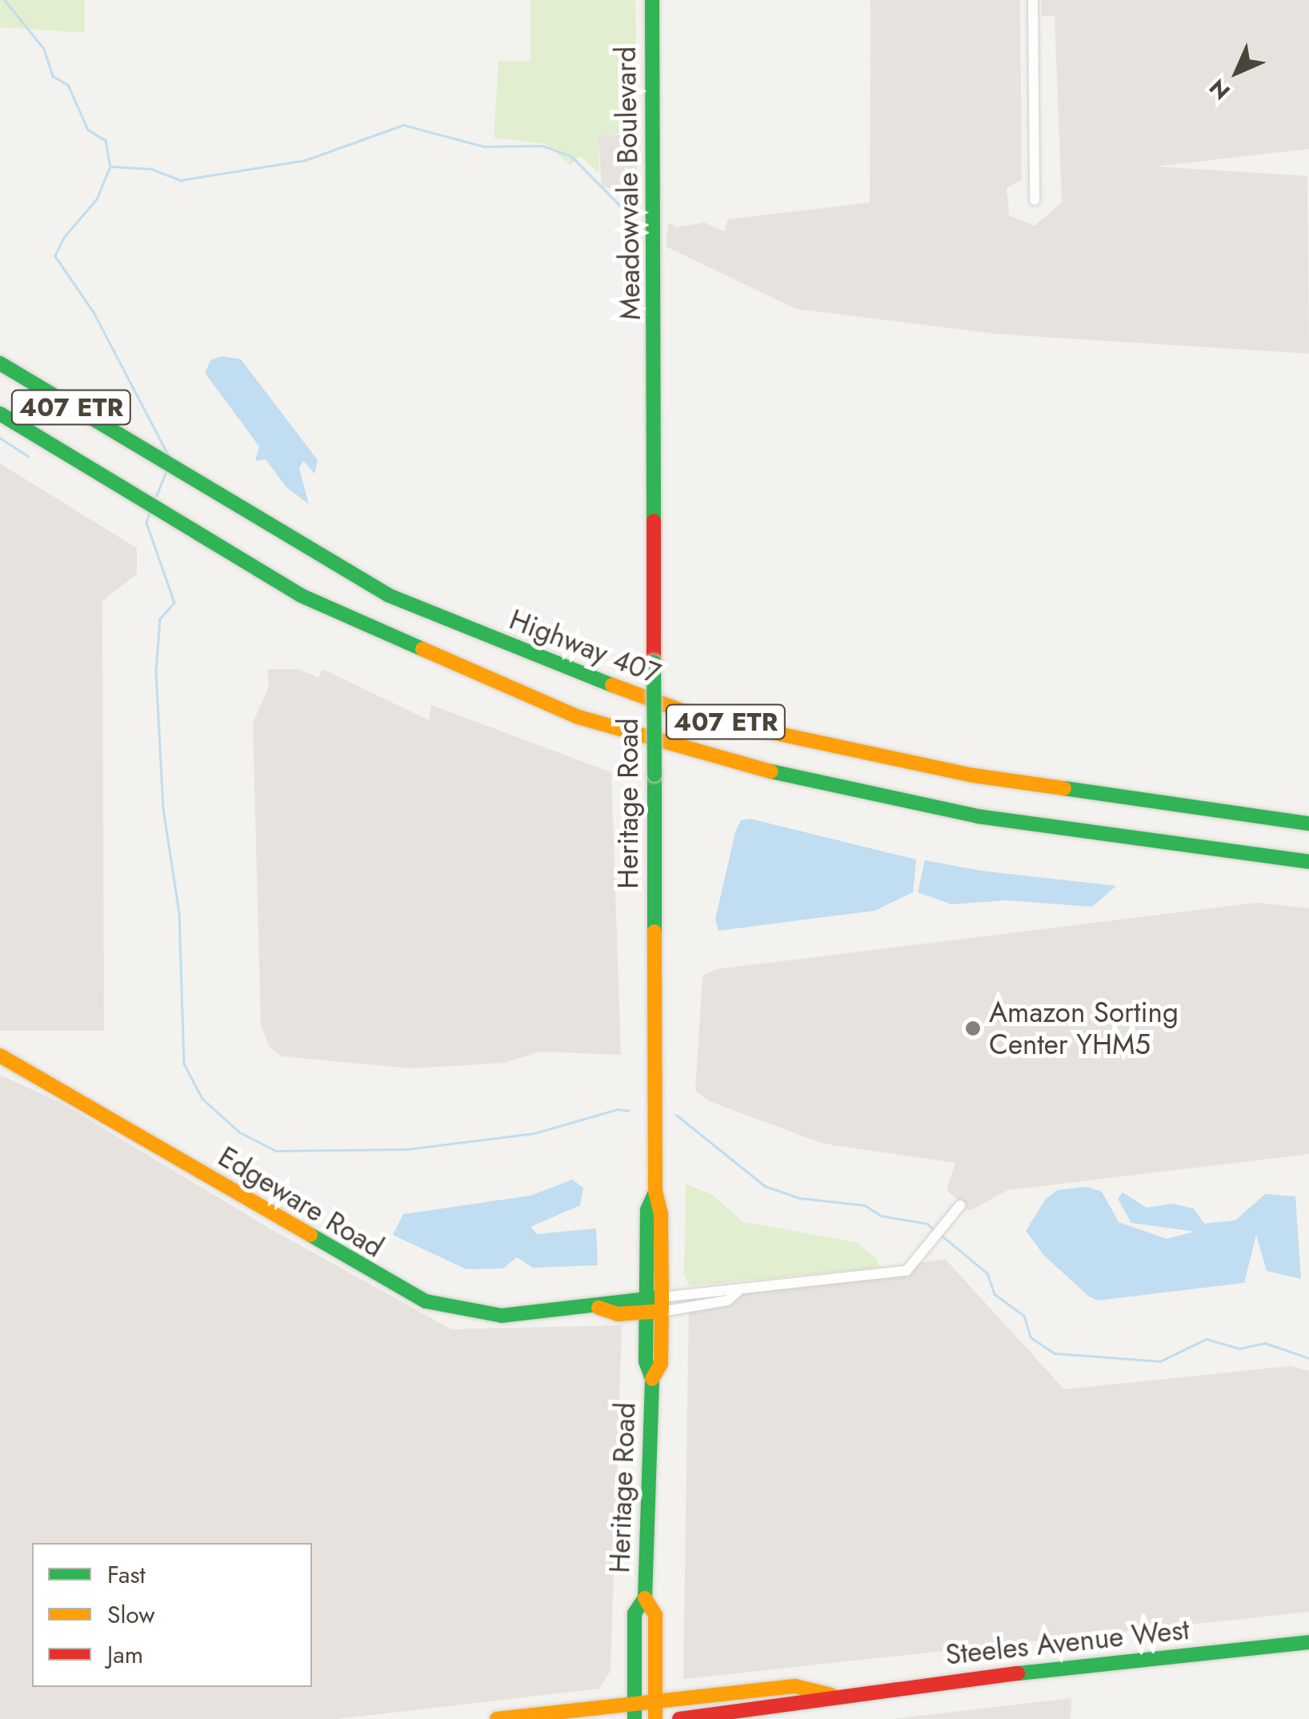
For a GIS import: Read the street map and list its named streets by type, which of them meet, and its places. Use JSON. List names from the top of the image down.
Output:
{
  "streets": {
    "main road": [
      "Meadowvale Boulevard",
      "407 ETR",
      "Highway 407",
      "Heritage Road",
      "Edgeware Road",
      "Steeles Avenue West"
    ]
  },
  "crossings": [
    ["Meadowvale Boulevard", "Heritage Road"],
    ["Heritage Road", "Edgeware Road"],
    ["Heritage Road", "Steeles Avenue West"]
  ],
  "places": ["Amazon Sorting Center YHM5"],
  "legend": ["Fast", "Slow", "Jam"],
  "north": "bottom left"
}
